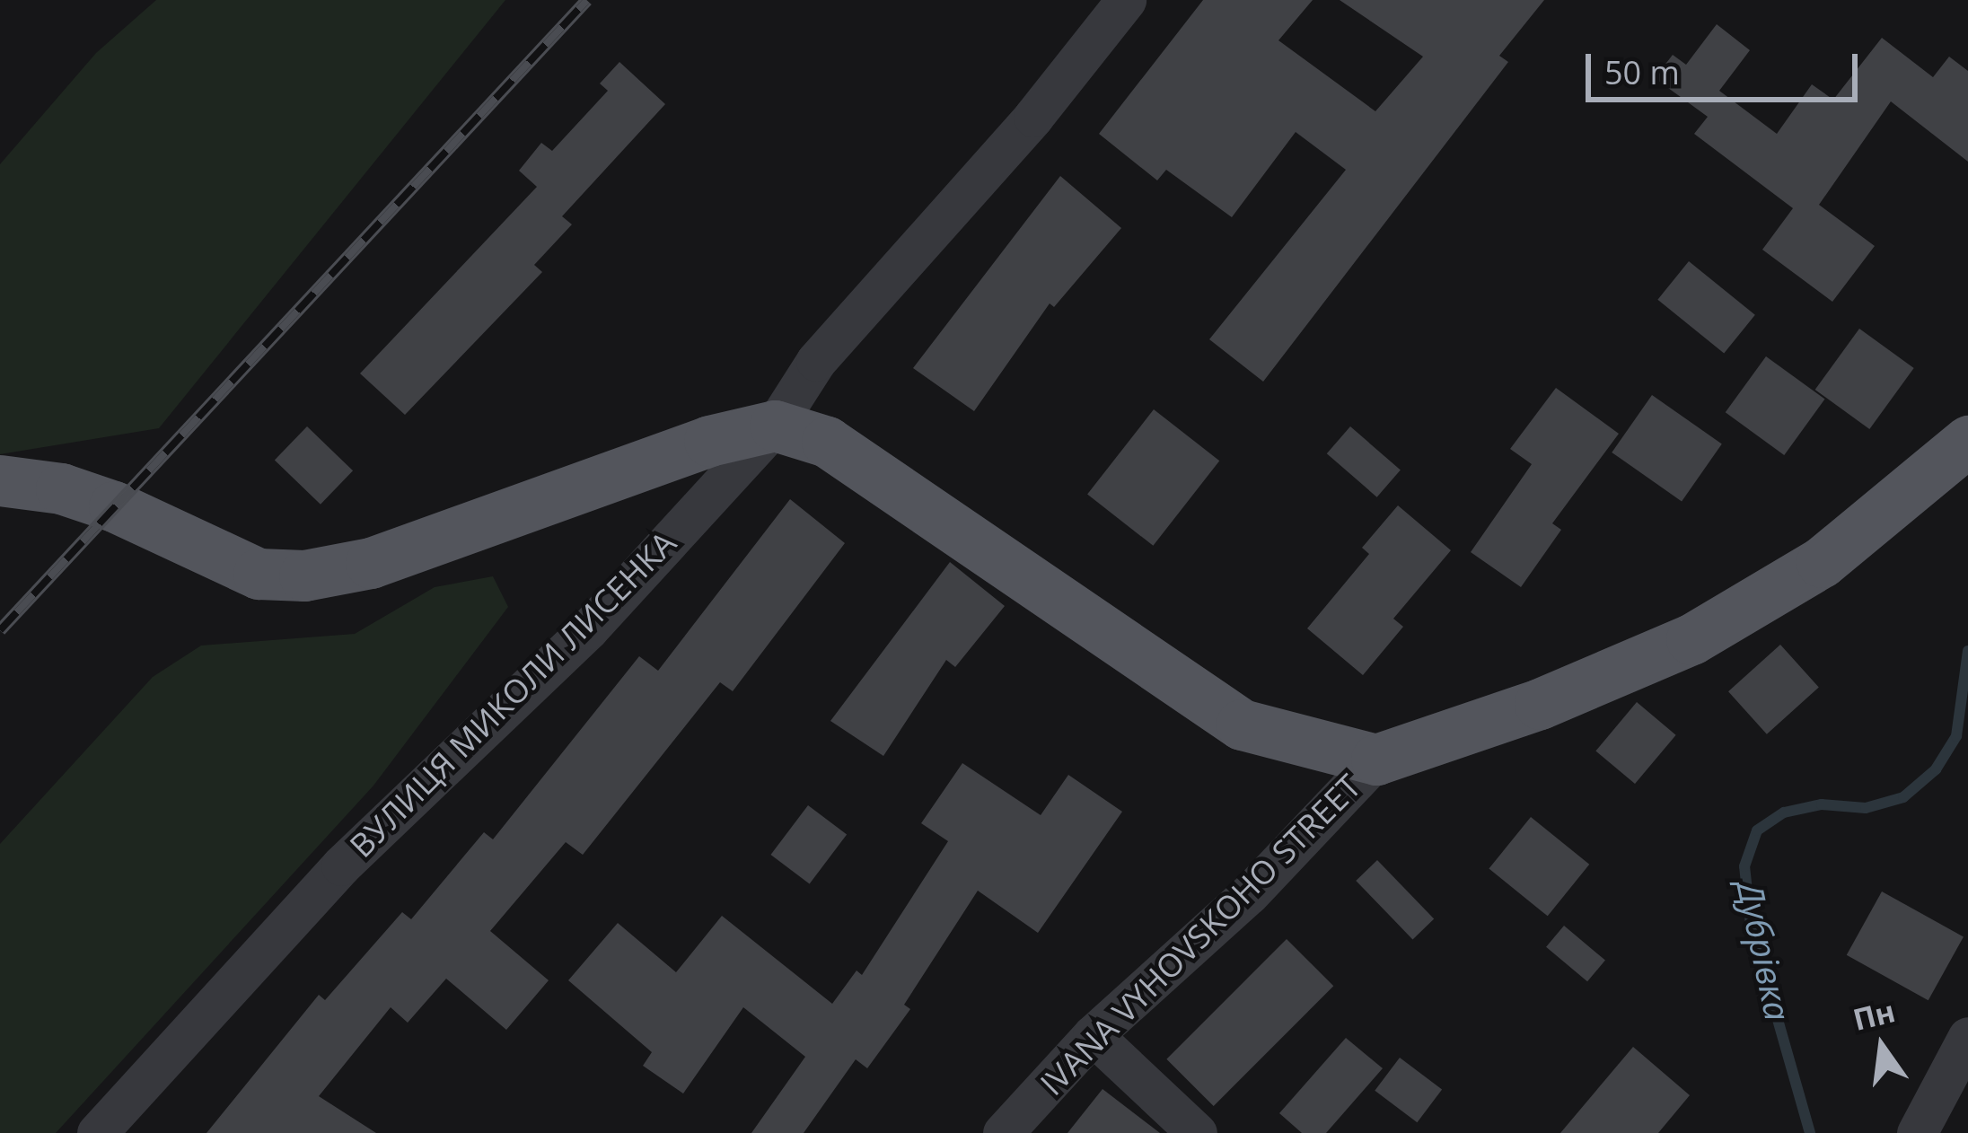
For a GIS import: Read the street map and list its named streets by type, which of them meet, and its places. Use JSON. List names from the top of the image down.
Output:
{
  "streets": {
    "main road": ["IVANA VYHOVSKOHO STREET"],
    "street": ["ВУЛИЦЯ МИКОЛИ ЛИСЕНКА"]
  },
  "water": ["Дубрівка"],
  "scale_bar": "50 m",
  "north": "top"
}
